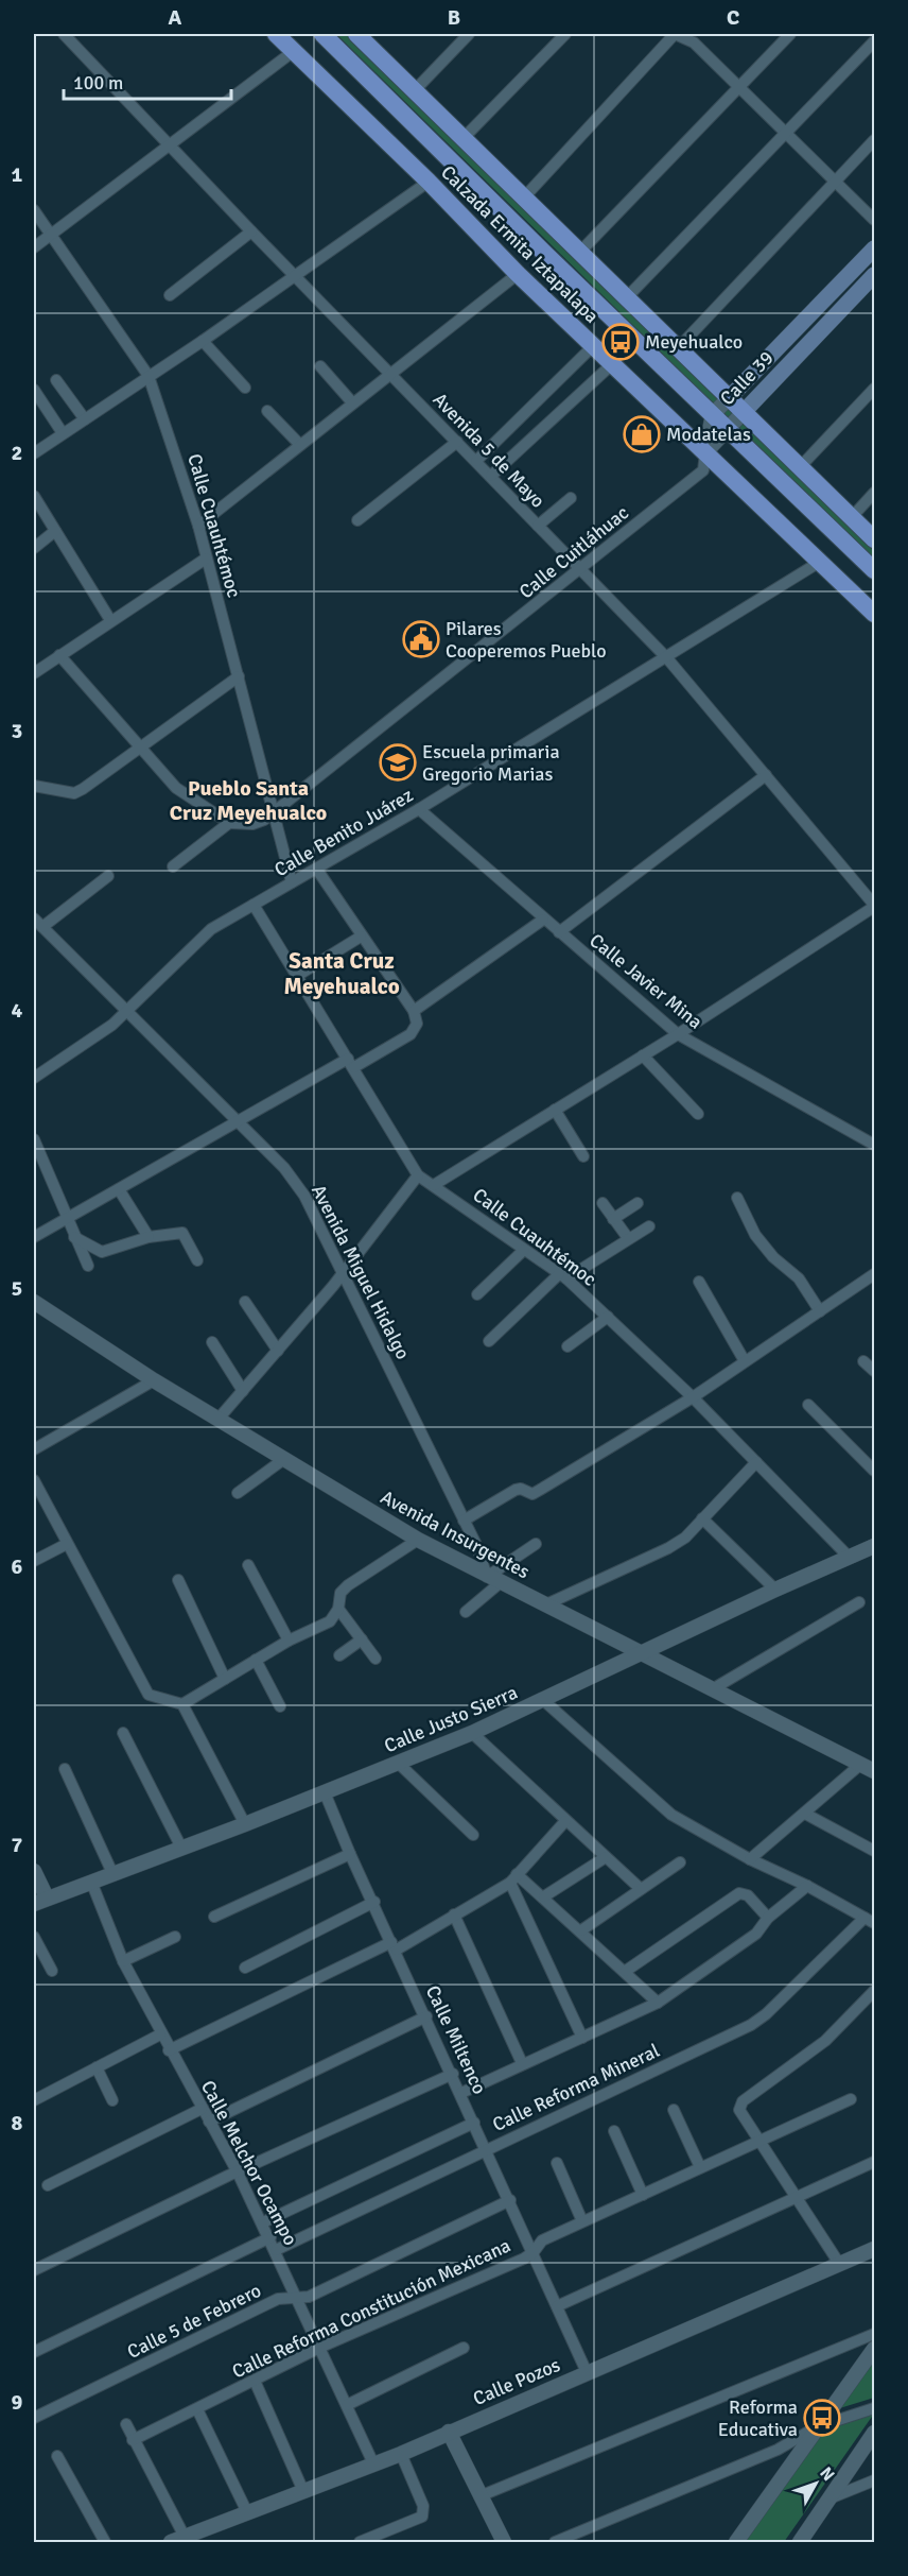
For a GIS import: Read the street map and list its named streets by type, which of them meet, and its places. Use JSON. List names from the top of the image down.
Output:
{
  "streets": {
    "main road": ["Calzada Ermita Iztapalapa", "Calle 39"],
    "street": [
      "Avenida 5 de Mayo",
      "Calle Cuauhtémoc",
      "Calle Cuitláhuac",
      "Calle Benito Juárez",
      "Calle Javier Mina",
      "Avenida Miguel Hidalgo",
      "Avenida Insurgentes",
      "Calle Justo Sierra",
      "Calle Miltenco",
      "Calle Reforma Mineral",
      "Calle Melchor Ocampo",
      "Calle Reforma Constitución Mexicana",
      "Calle 5 de Febrero",
      "Calle Pozos"
    ]
  },
  "crossings": [
    ["Calzada Ermita Iztapalapa", "Calle 39"],
    ["Calzada Ermita Iztapalapa", "Calle Cuitláhuac"],
    ["Calzada Ermita Iztapalapa", "Calle Benito Juárez"],
    ["Calle 39", "Calle Cuitláhuac"],
    ["Avenida 5 de Mayo", "Calle Cuitláhuac"],
    ["Avenida 5 de Mayo", "Calle Benito Juárez"],
    ["Calle Cuauhtémoc", "Calle Cuitláhuac"],
    ["Calle Cuauhtémoc", "Calle Benito Juárez"],
    ["Calle Cuauhtémoc", "Calle Justo Sierra"],
    ["Calle Benito Juárez", "Calle Javier Mina"],
    ["Calle Benito Juárez", "Avenida Miguel Hidalgo"],
    ["Avenida Miguel Hidalgo", "Avenida Insurgentes"],
    ["Avenida Insurgentes", "Calle Justo Sierra"],
    ["Calle Justo Sierra", "Calle Miltenco"],
    ["Calle Justo Sierra", "Calle Melchor Ocampo"],
    ["Calle Miltenco", "Calle Reforma Mineral"],
    ["Calle Miltenco", "Calle Reforma Constitución Mexicana"],
    ["Calle Miltenco", "Calle 5 de Febrero"],
    ["Calle Miltenco", "Calle Pozos"],
    ["Calle Reforma Mineral", "Calle Melchor Ocampo"],
    ["Calle Melchor Ocampo", "Calle Reforma Constitución Mexicana"],
    ["Calle Melchor Ocampo", "Calle 5 de Febrero"],
    ["Calle Melchor Ocampo", "Calle Pozos"]
  ],
  "districts": ["Pueblo Santa Cruz Meyehualco", "Santa Cruz Meyehualco"],
  "places": {
    "bus stop": ["Meyehualco", "Reforma Educativa"],
    "shop": ["Modatelas"],
    "public building": ["Pilares Cooperemos Pueblo"],
    "school or university": ["Escuela primaria Gregorio Marias"]
  },
  "scale_bar": "100 m",
  "north": "top right",
  "grid": {
    "columns": ["A", "B", "C"],
    "rows": [
      "1",
      "2",
      "3",
      "4",
      "5",
      "6",
      "7",
      "8",
      "9"
    ]
  }
}
